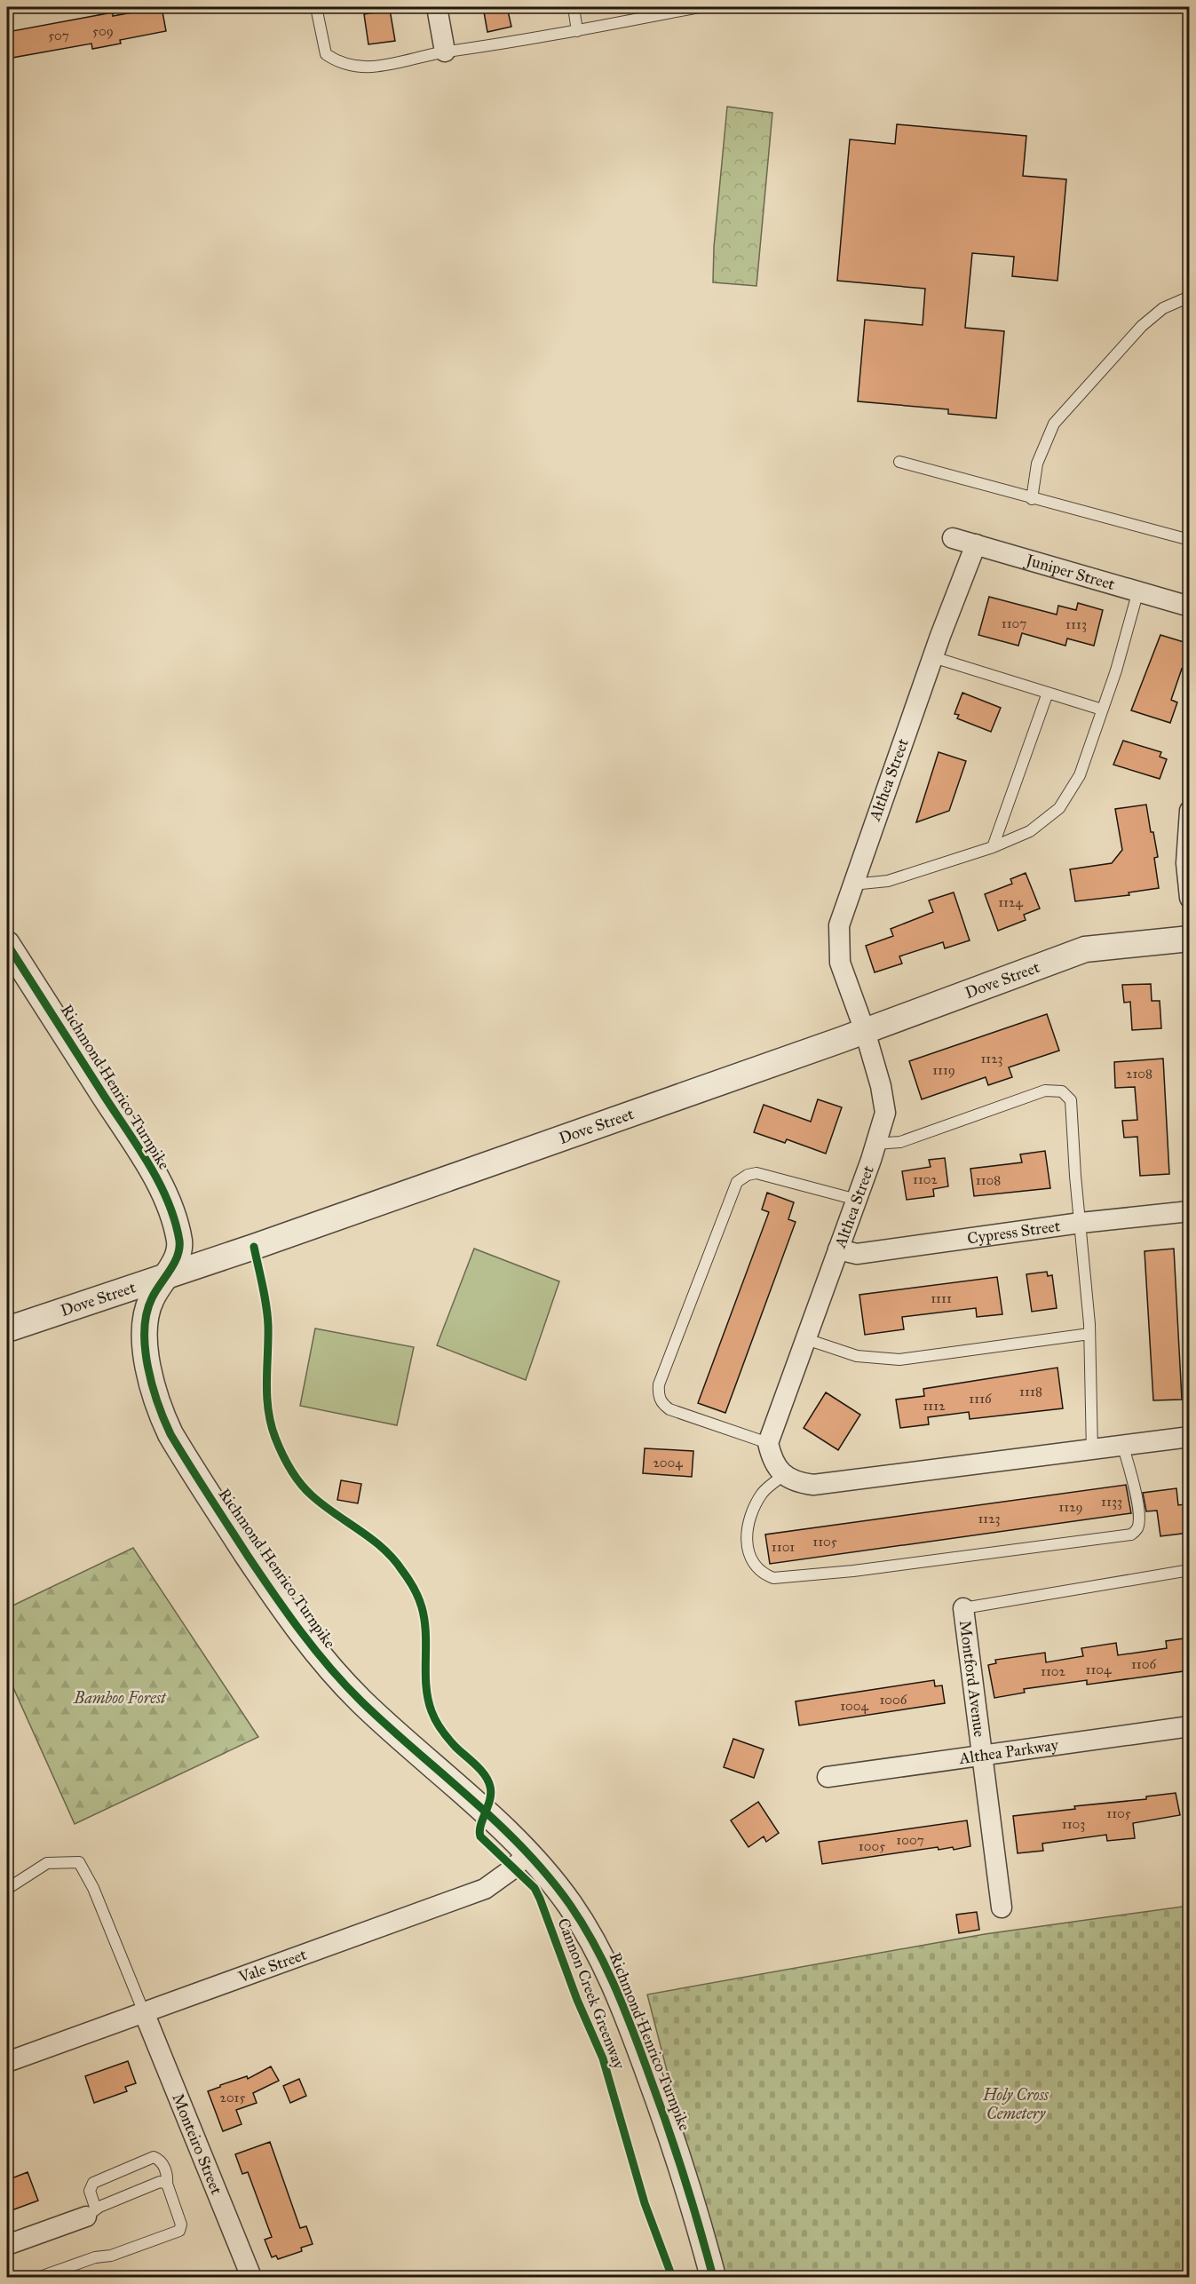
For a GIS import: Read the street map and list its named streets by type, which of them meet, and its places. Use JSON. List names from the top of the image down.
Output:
{
  "streets": {
    "street": [
      "Juniper Street",
      "Althea Street",
      "Dove Street",
      "Richmond Henrico Turnpike",
      "Cypress Street",
      "Montford Avenue",
      "Althea Parkway",
      "Vale Street",
      "Monteiro Street"
    ],
    "cycle path": ["Cannon Creek Greenway"]
  },
  "crossings": [
    ["Juniper Street", "Althea Street"],
    ["Althea Street", "Dove Street"],
    ["Althea Street", "Cypress Street"],
    ["Dove Street", "Richmond Henrico Turnpike"],
    ["Richmond Henrico Turnpike", "Vale Street"],
    ["Montford Avenue", "Althea Parkway"],
    ["Vale Street", "Monteiro Street"]
  ],
  "parks": ["Bamboo Forest", "Holy Cross Cemetery"],
  "house_numbers": [
    "509",
    "507",
    "1107",
    "1113",
    "1124",
    "1123",
    "1119",
    "2108",
    "1102",
    "1108",
    "1111",
    "1118",
    "1116",
    "1112",
    "2004",
    "1133",
    "1129",
    "1123",
    "1105",
    "1101",
    "1106",
    "1104",
    "1102",
    "1006",
    "1004",
    "1105",
    "1103",
    "1007",
    "1005",
    "2015"
  ]
}
